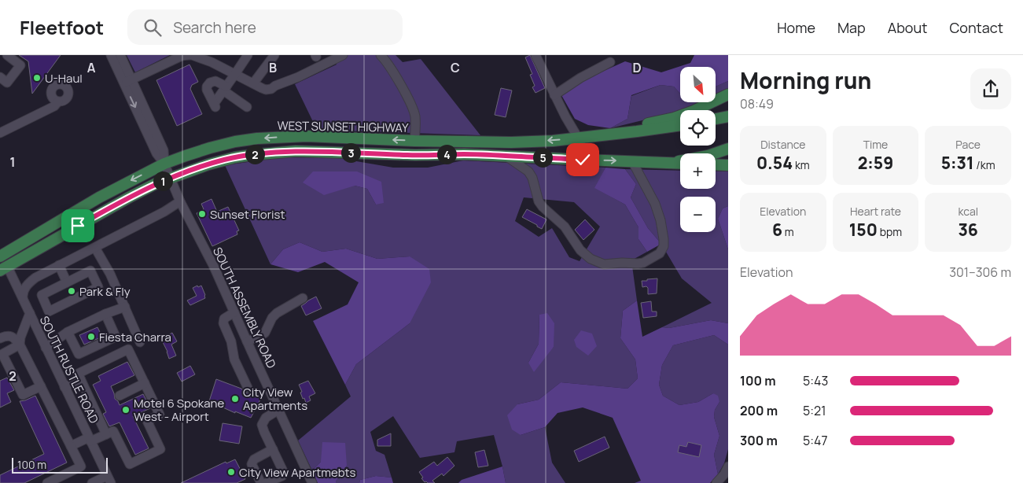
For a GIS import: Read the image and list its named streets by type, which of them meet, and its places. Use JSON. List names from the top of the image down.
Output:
{
  "streets": {
    "main road": ["WEST SUNSET HIGHWAY"],
    "street": ["SOUTH ASSEMBLY ROAD", "SOUTH RUSTLE ROAD"]
  },
  "crossings": [
    ["WEST SUNSET HIGHWAY", "SOUTH ASSEMBLY ROAD"],
    ["WEST SUNSET HIGHWAY", "SOUTH RUSTLE ROAD"]
  ],
  "places": [
    "U-Haul",
    "Sunset Florist",
    "Park & Fly",
    "Fiesta Charra",
    "City View Apartments",
    "Motel 6 Spokane West - Airport",
    "City View Apartmebts"
  ],
  "scale_bar": "100 m",
  "north": "bottom right",
  "page": {
    "header": "Fleetfoot",
    "search": "Search here",
    "nav": [
      "Home",
      "Map",
      "About",
      "Contact"
    ],
    "heading": ["Morning run", "08:49"],
    "map_buttons": ["+", "−"],
    "stats": [
      ["Distance", "0.54 km"],
      ["Time", "2:59"],
      ["Pace", "5:31 /km"],
      ["Elevation", "6 m"],
      ["Heart rate", "150 bpm"],
      ["kcal", "36"]
    ],
    "pins": [
      "3",
      "2",
      "4",
      "5",
      "1"
    ],
    "chart": ["Elevation", "301–306 m"],
    "list": [
      {
        "name": "100 m",
        "note": "5:43"
      },
      {
        "name": "200 m",
        "note": "5:21"
      },
      {
        "name": "300 m",
        "note": "5:47"
      }
    ],
    "scale": "100 m"
  },
  "grid": {
    "columns": [
      "A",
      "B",
      "C",
      "D"
    ],
    "rows": ["1", "2"]
  }
}
